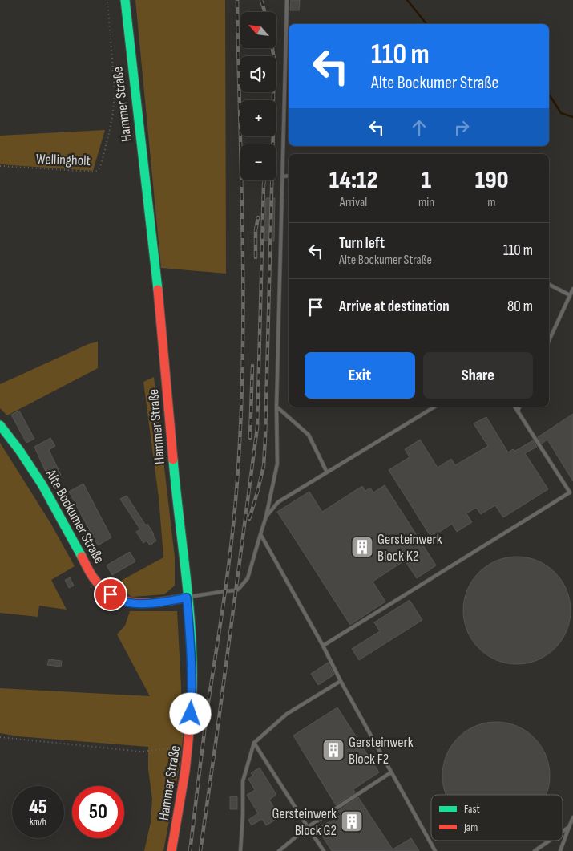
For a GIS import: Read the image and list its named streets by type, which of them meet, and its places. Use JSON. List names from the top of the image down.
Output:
{
  "streets": {
    "main road": ["Hammer Straße", "Alte Bockumer Straße"],
    "path": ["Wellingholt"]
  },
  "crossings": [
    ["Hammer Straße", "Alte Bockumer Straße"]
  ],
  "places": {
    "building": ["Gersteinwerk Block K2", "Gersteinwerk Block F2", "Gersteinwerk Block G2"]
  },
  "legend": ["Fast", "Jam"],
  "north": "top left",
  "page": {
    "map_buttons": ["+", "−"],
    "turn": ["110 m", "Alte Bockumer Straße"],
    "eta": [
      "14:12",
      "Arrival",
      "1",
      "min",
      "190",
      "m"
    ],
    "list": [
      {
        "name": "Turn left",
        "note": "Alte Bockumer Straße",
        "value": "110 m"
      },
      {
        "name": "Arrive at destination",
        "value": "80 m"
      }
    ],
    "buttons": ["Exit", "Share"],
    "speed": "45 km/h",
    "limit": "50"
  }
}
